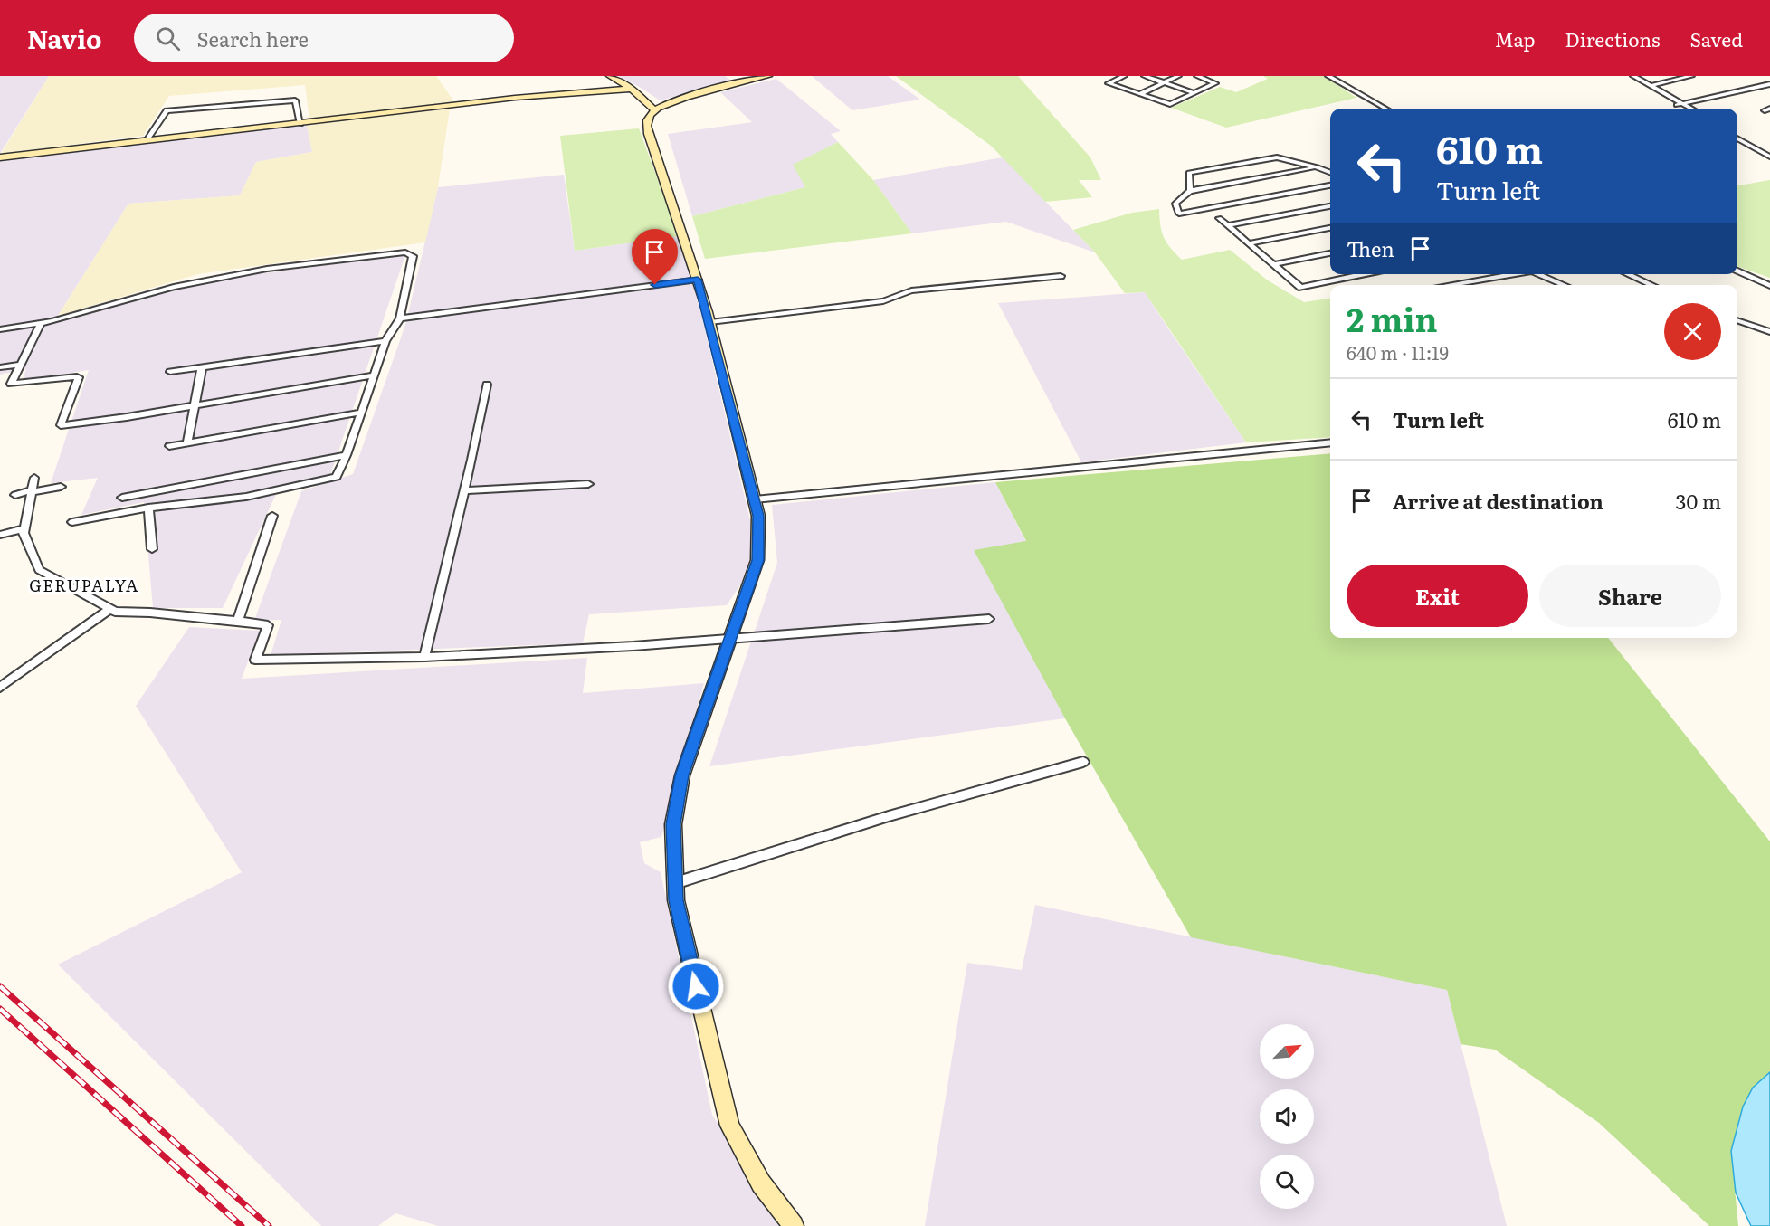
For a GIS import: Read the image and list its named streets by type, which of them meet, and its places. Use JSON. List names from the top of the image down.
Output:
{
  "districts": ["GERUPALYA"],
  "north": "top right",
  "page": {
    "header": "Navio",
    "search": "Search here",
    "nav": ["Map", "Directions", "Saved"],
    "turn": ["610 m", "Turn left"],
    "then": "Then",
    "heading": ["2 min", "640 m · 11:19"],
    "list": [
      {
        "name": "Turn left",
        "value": "610 m"
      },
      {
        "name": "Arrive at destination",
        "value": "30 m"
      }
    ],
    "buttons": ["Exit", "Share"]
  }
}
